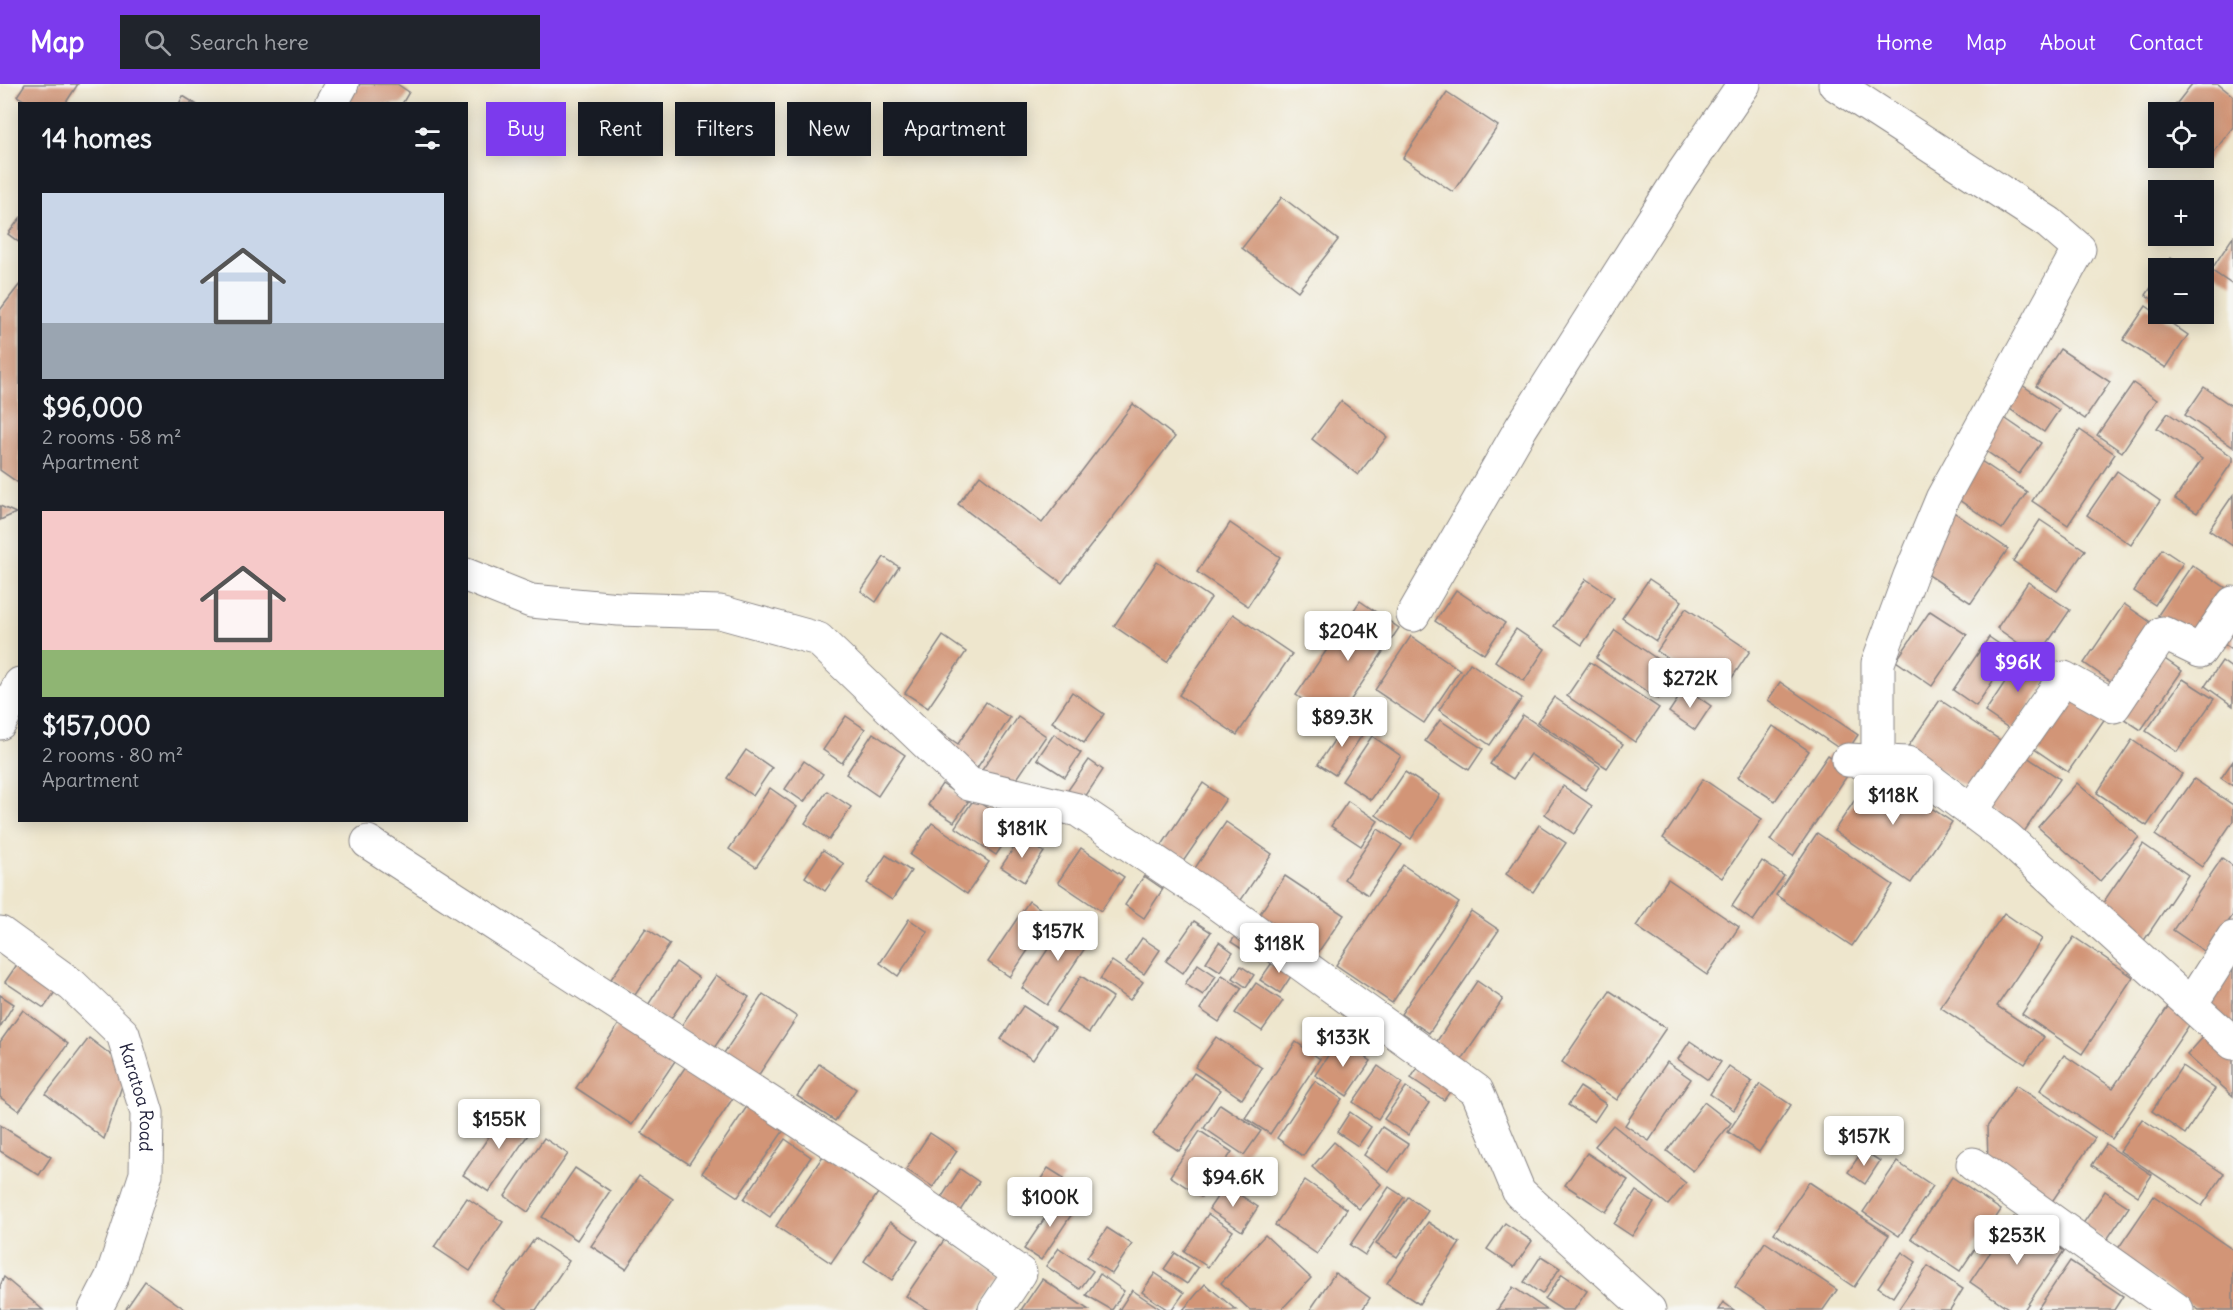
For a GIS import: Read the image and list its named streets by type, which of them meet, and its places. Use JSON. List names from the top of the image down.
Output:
{
  "streets": {
    "street": ["Karatoa Road"]
  },
  "page": {
    "header": "Map",
    "search": "Search here",
    "nav": [
      "Home",
      "Map",
      "About",
      "Contact"
    ],
    "map_buttons": ["+", "−"],
    "chip": [
      "Buy",
      "Rent",
      "Filters",
      "New",
      "Apartment"
    ],
    "heading": "14 homes",
    "list": [
      {
        "name": "$96,000",
        "note": "2 rooms · 58 m² · Apartment"
      },
      {
        "name": "$157,000",
        "note": "2 rooms · 80 m² · Apartment"
      }
    ],
    "price": [
      "$204K",
      "$96K",
      "$272K",
      "$89.3K",
      "$118K",
      "$181K",
      "$157K",
      "$118K",
      "$133K",
      "$155K",
      "$157K",
      "$94.6K",
      "$100K",
      "$253K"
    ]
  }
}
